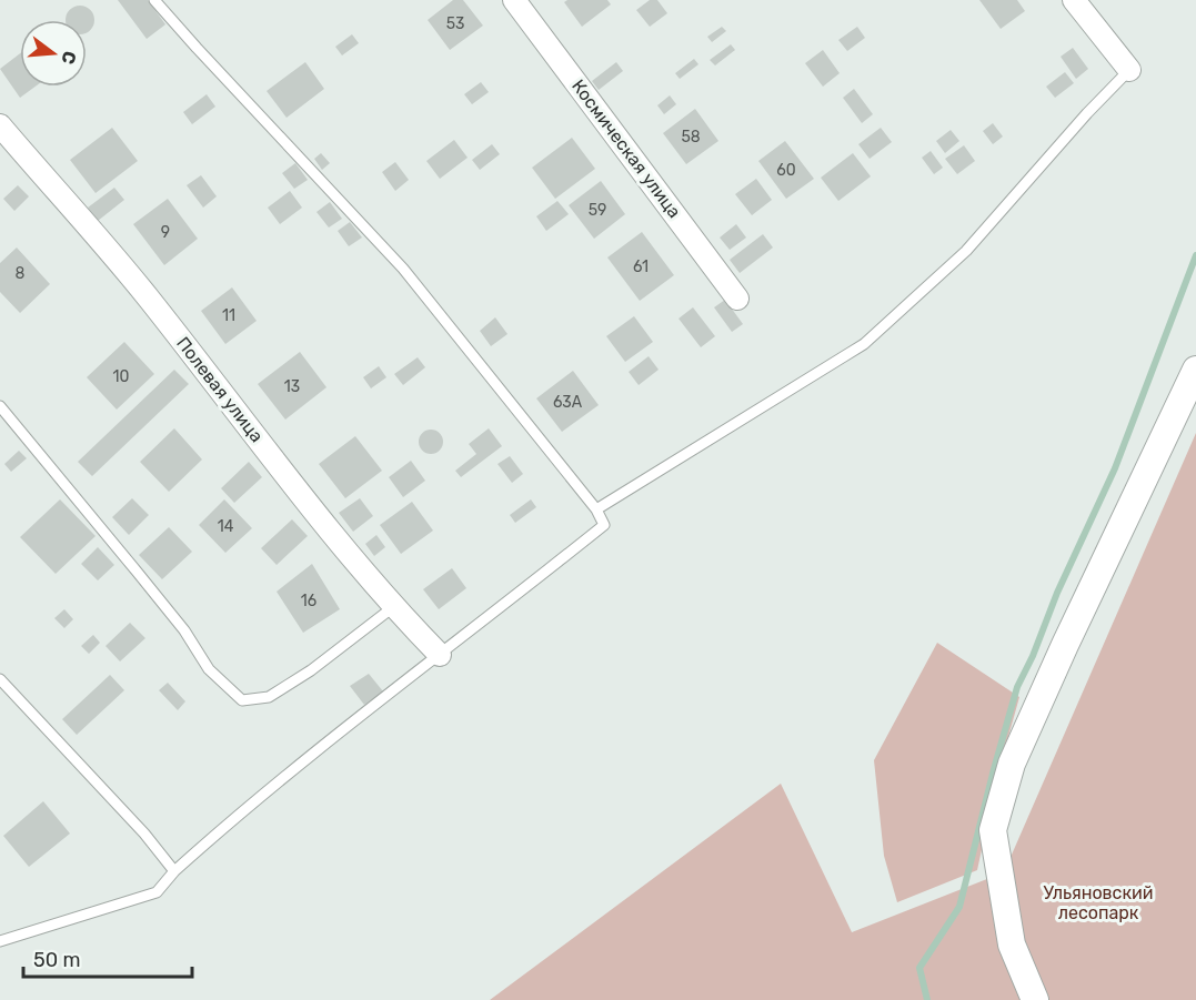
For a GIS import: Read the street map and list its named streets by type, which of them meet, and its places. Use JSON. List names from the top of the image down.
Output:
{
  "streets": {
    "street": ["Космическая улица", "Полевая улица"]
  },
  "parks": ["Ульяновский лесопарк"],
  "house_numbers": [
    "53",
    "58",
    "60",
    "59",
    "9",
    "61",
    "8",
    "11",
    "10",
    "13",
    "63А",
    "14",
    "16"
  ],
  "scale_bar": "50 m",
  "north": "right"
}
